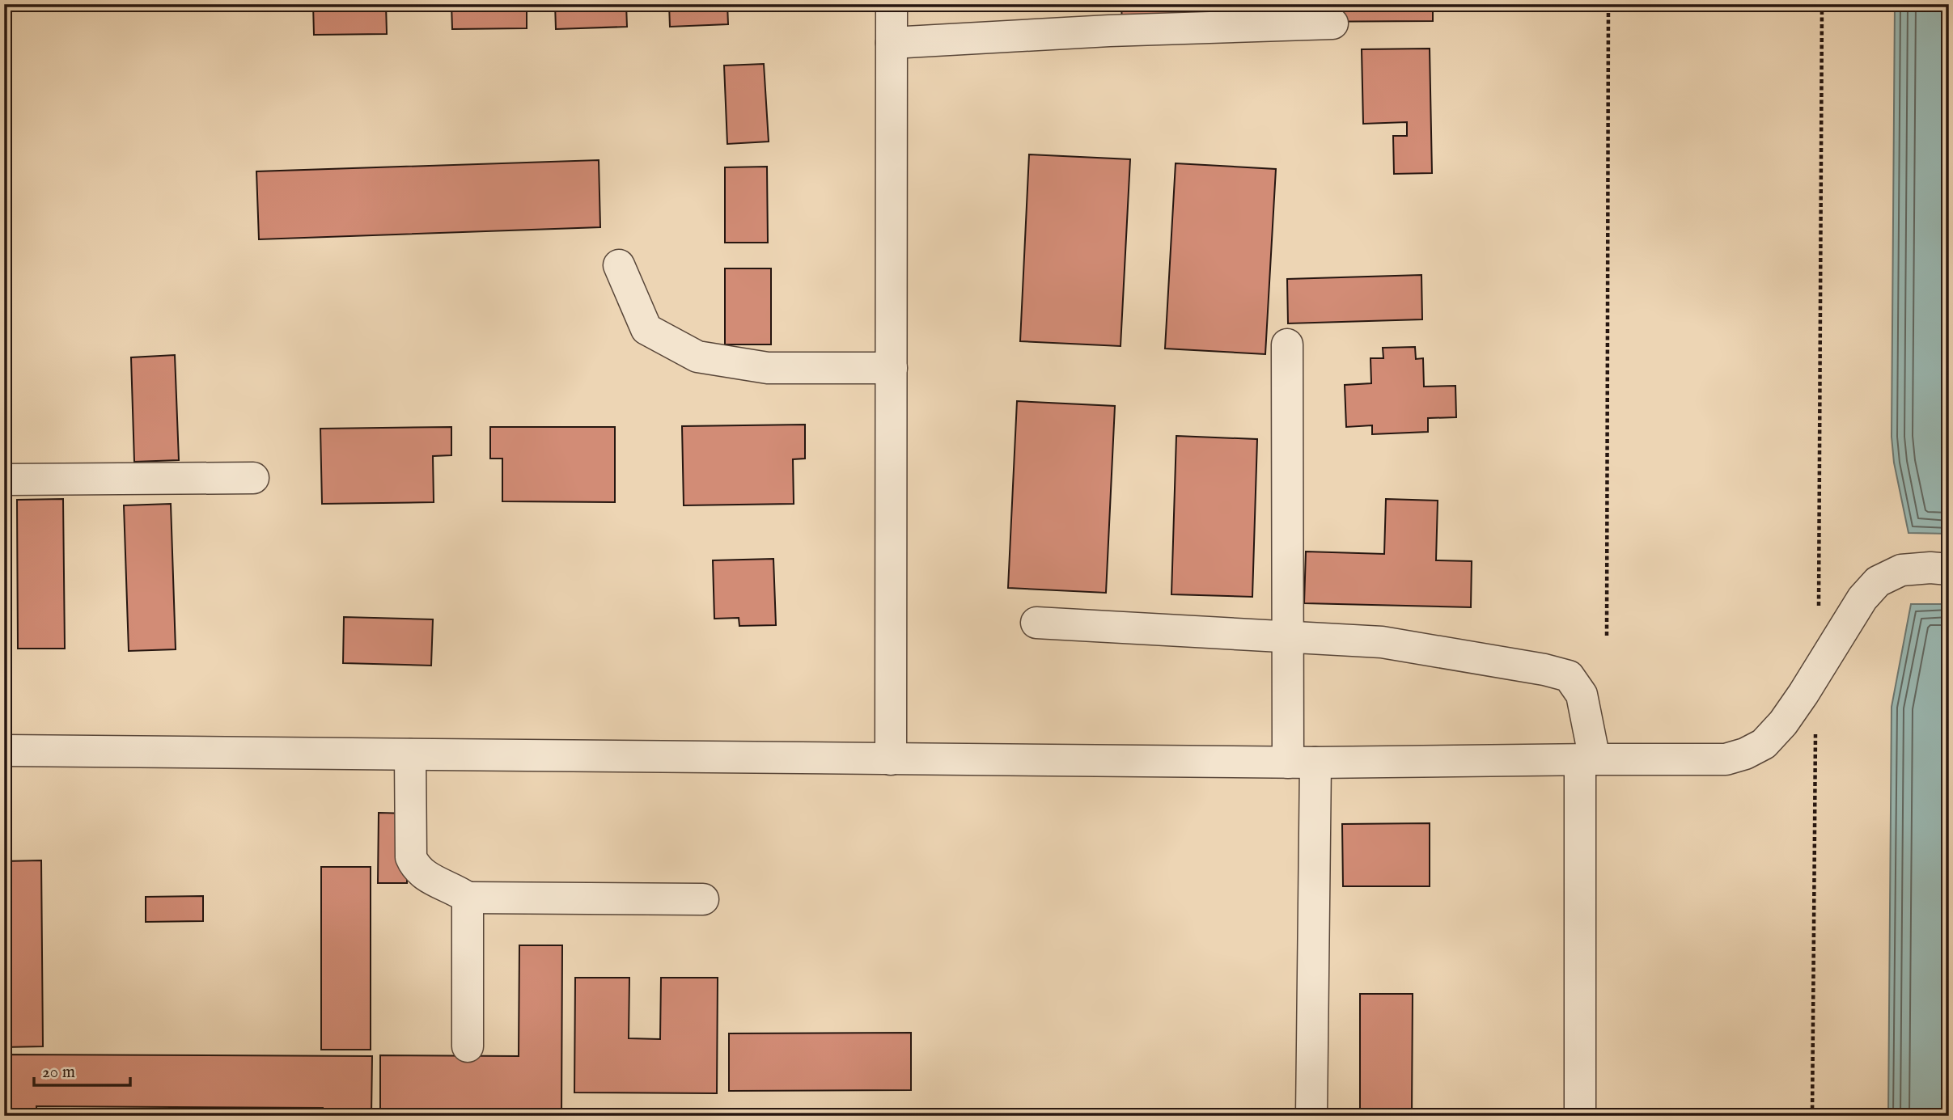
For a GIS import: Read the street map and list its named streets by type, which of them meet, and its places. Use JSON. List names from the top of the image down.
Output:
{
  "scale_bar": "20 m"
}
